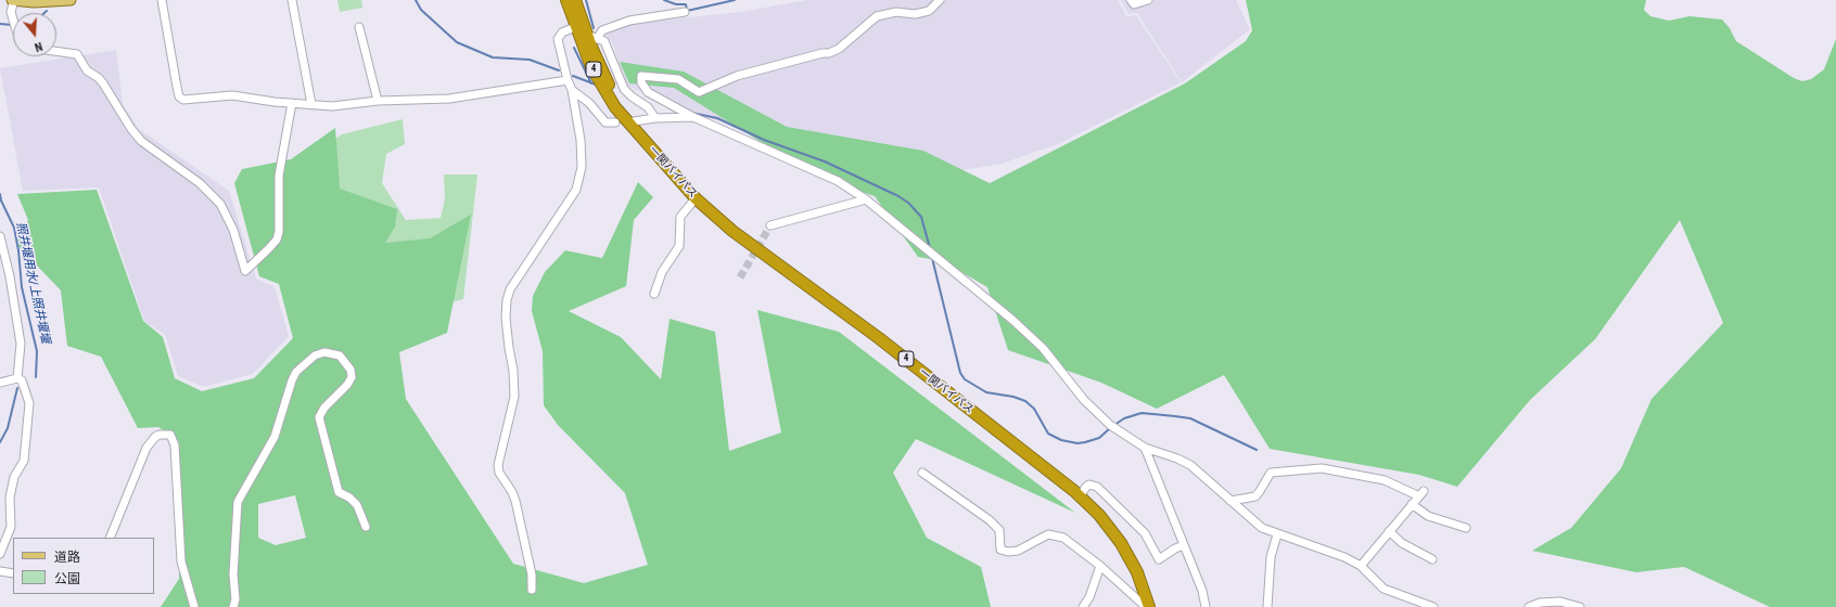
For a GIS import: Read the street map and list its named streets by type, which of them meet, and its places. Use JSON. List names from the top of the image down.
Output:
{
  "streets": {
    "highway": ["4", "一関バイパス"]
  },
  "water": ["照井堰用水/上照井堰堰"],
  "legend": ["道路", "公園"],
  "north": "bottom"
}
